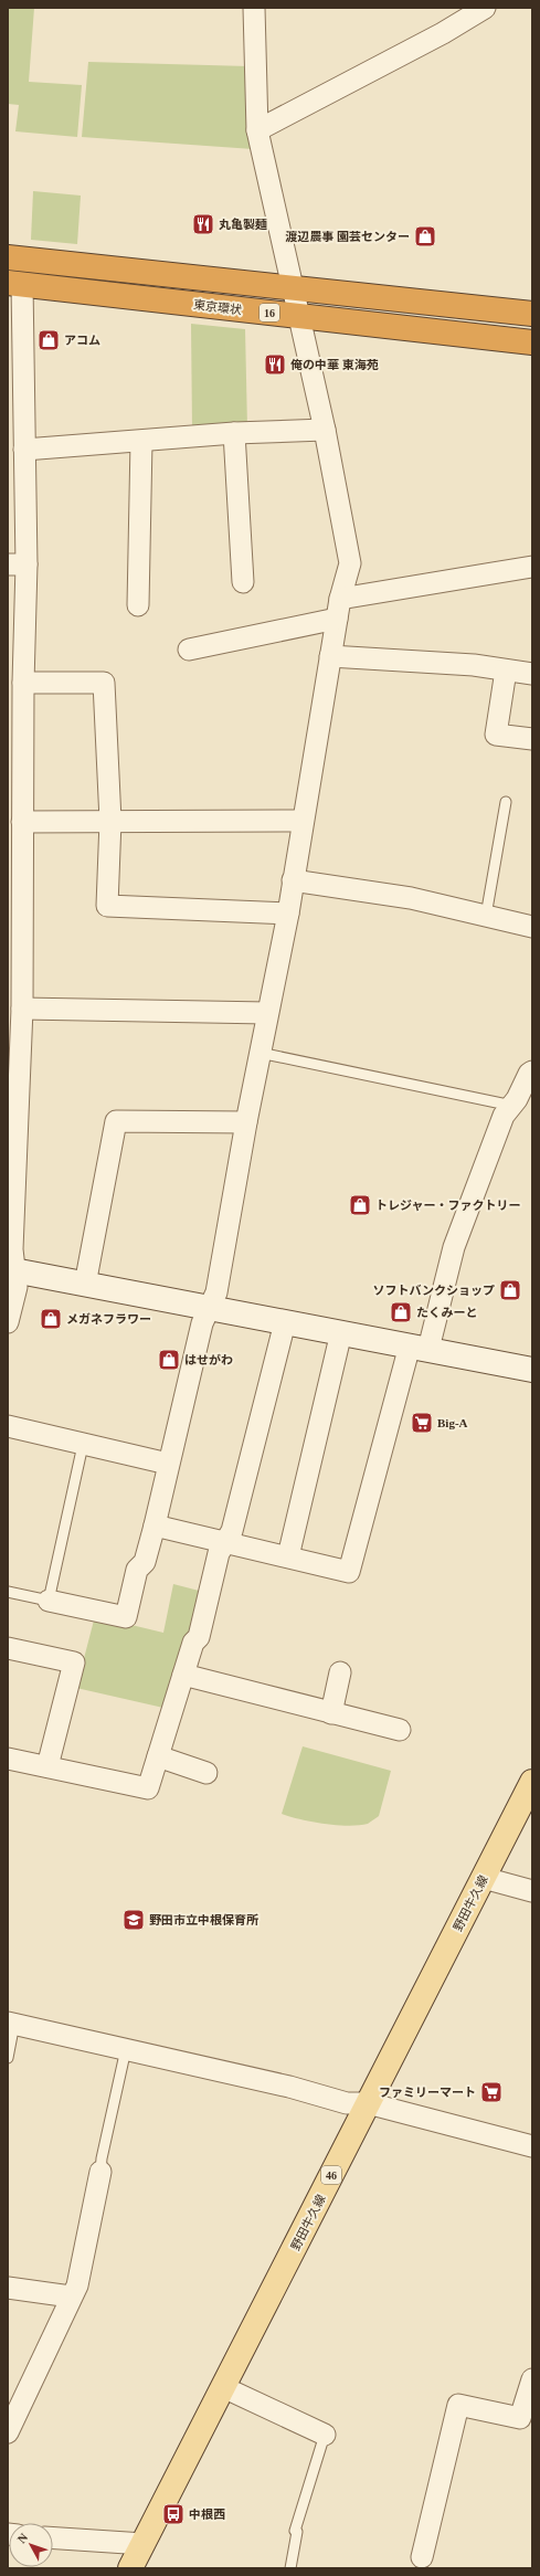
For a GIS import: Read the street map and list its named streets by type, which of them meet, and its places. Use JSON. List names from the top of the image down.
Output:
{
  "streets": {
    "highway": ["東京環状", "16"],
    "main road": ["野田牛久線", "46"]
  },
  "places": {
    "restaurant": ["丸亀製麺", "俺の中華 東海苑"],
    "shop": [
      "渡辺農事 園芸センター",
      "アコム",
      "トレジャー・ファクトリー",
      "ソフトバンクショップ",
      "たくみーと",
      "メガネフラワー",
      "はせがわ"
    ],
    "supermarket": ["Big-A", "ファミリーマート"],
    "school or university": ["野田市立中根保育所"],
    "bus stop": ["中根西"]
  },
  "north": "top left"
}
